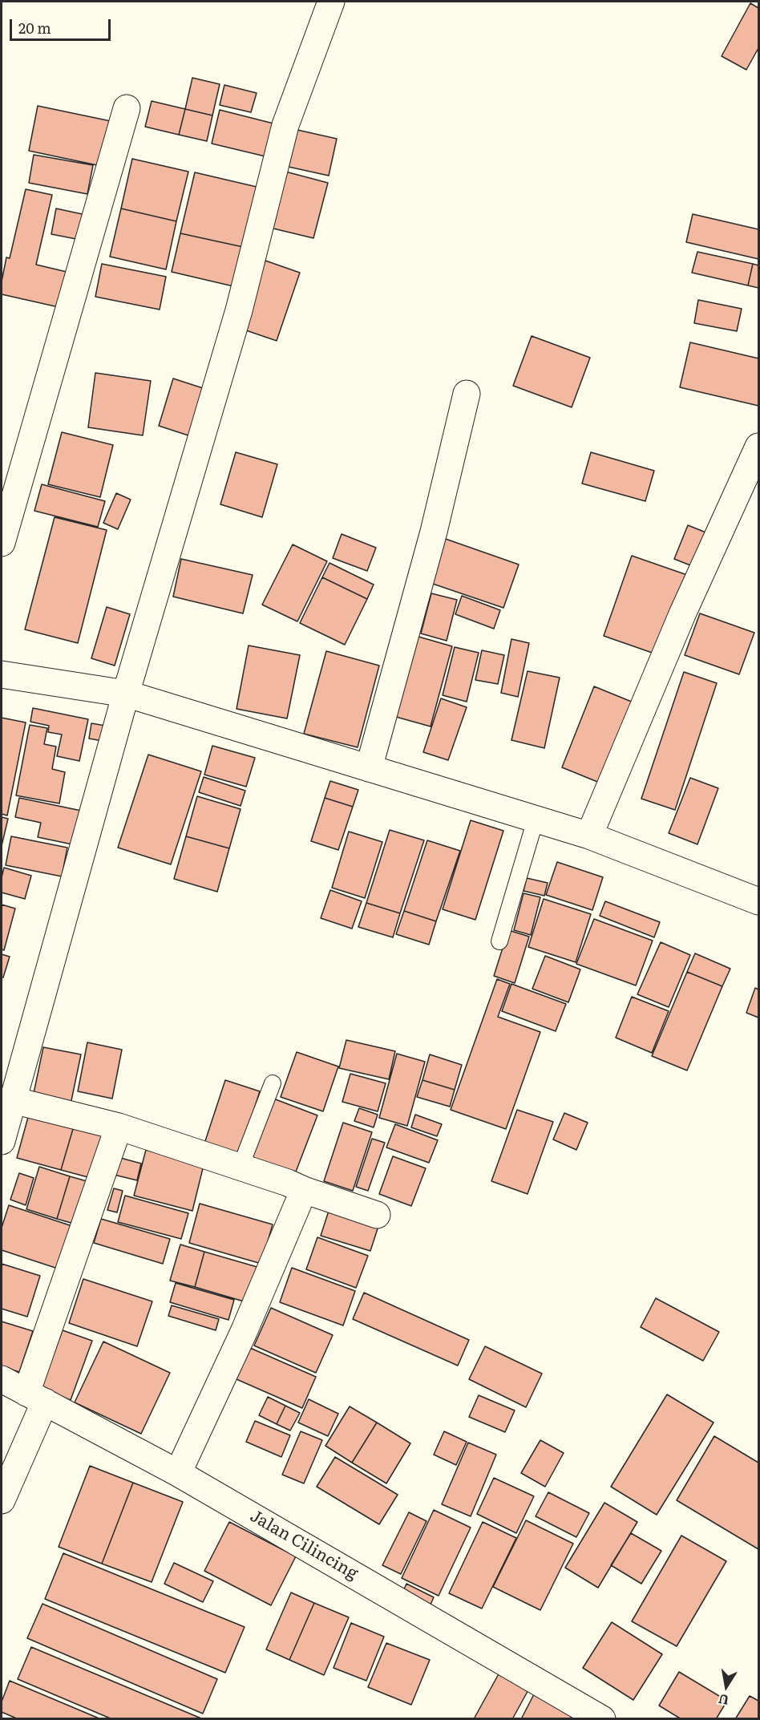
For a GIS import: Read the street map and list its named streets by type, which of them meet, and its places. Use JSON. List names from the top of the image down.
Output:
{
  "streets": {
    "street": ["Jalan Cilincing"]
  },
  "scale_bar": "20 m",
  "north": "bottom"
}
